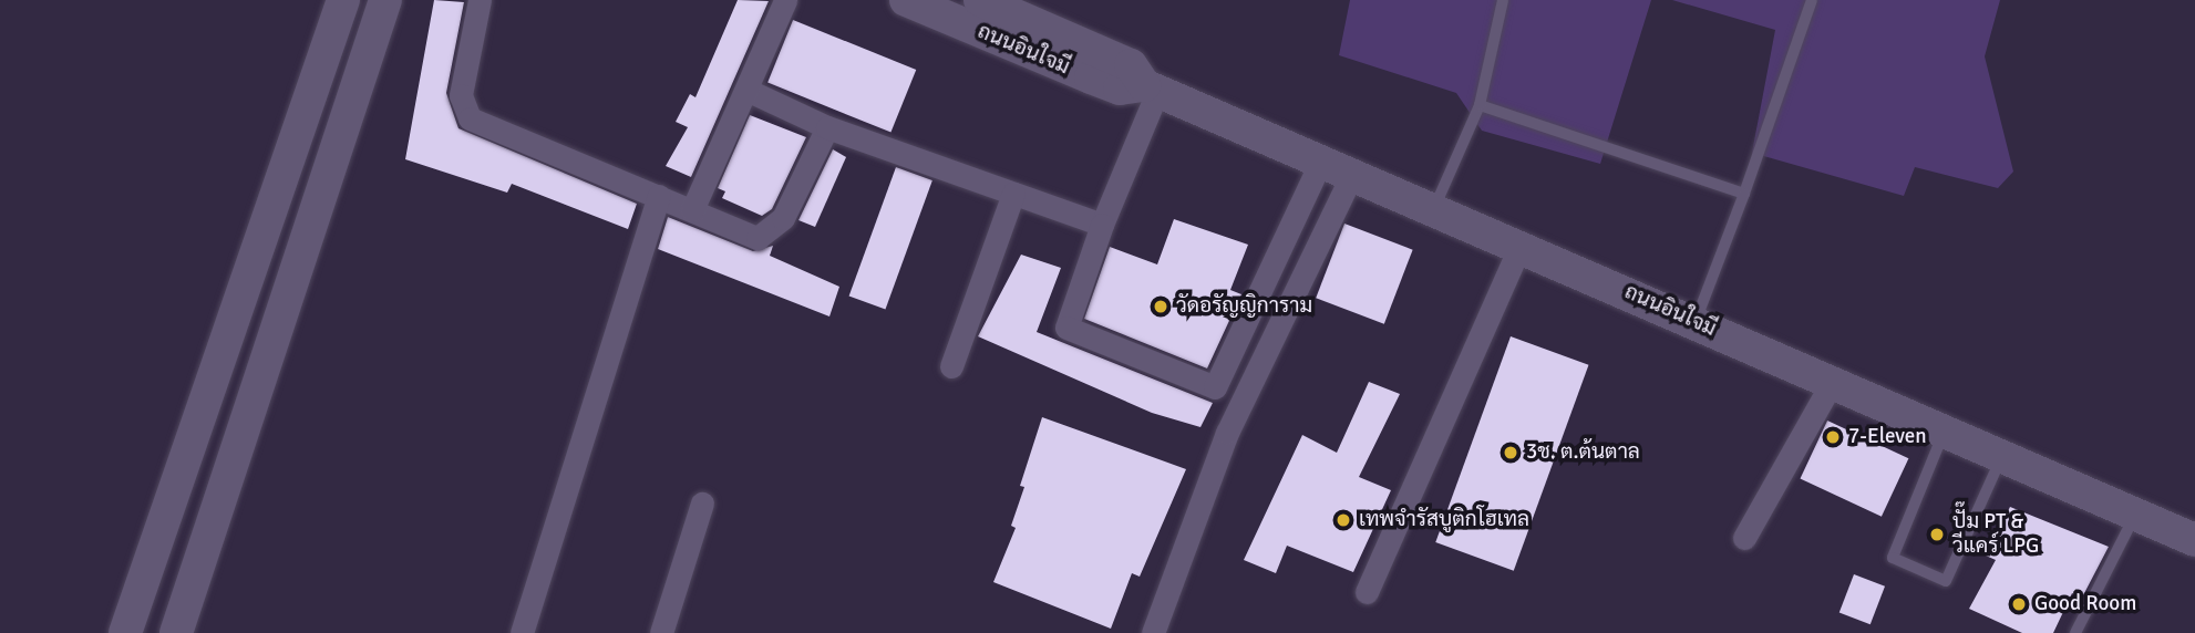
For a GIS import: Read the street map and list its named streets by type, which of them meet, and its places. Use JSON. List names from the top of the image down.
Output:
{
  "streets": {
    "main road": ["ถนนอินใจมี"]
  },
  "places": [
    "วัดอรัญญิการาม",
    "7-Eleven",
    "3ช. ต.ต้นตาล",
    "เทพจำรัสบูติกโฮเทล",
    "ปั๊ม PT & วีแคร์ LPG",
    "Good Room"
  ]
}
